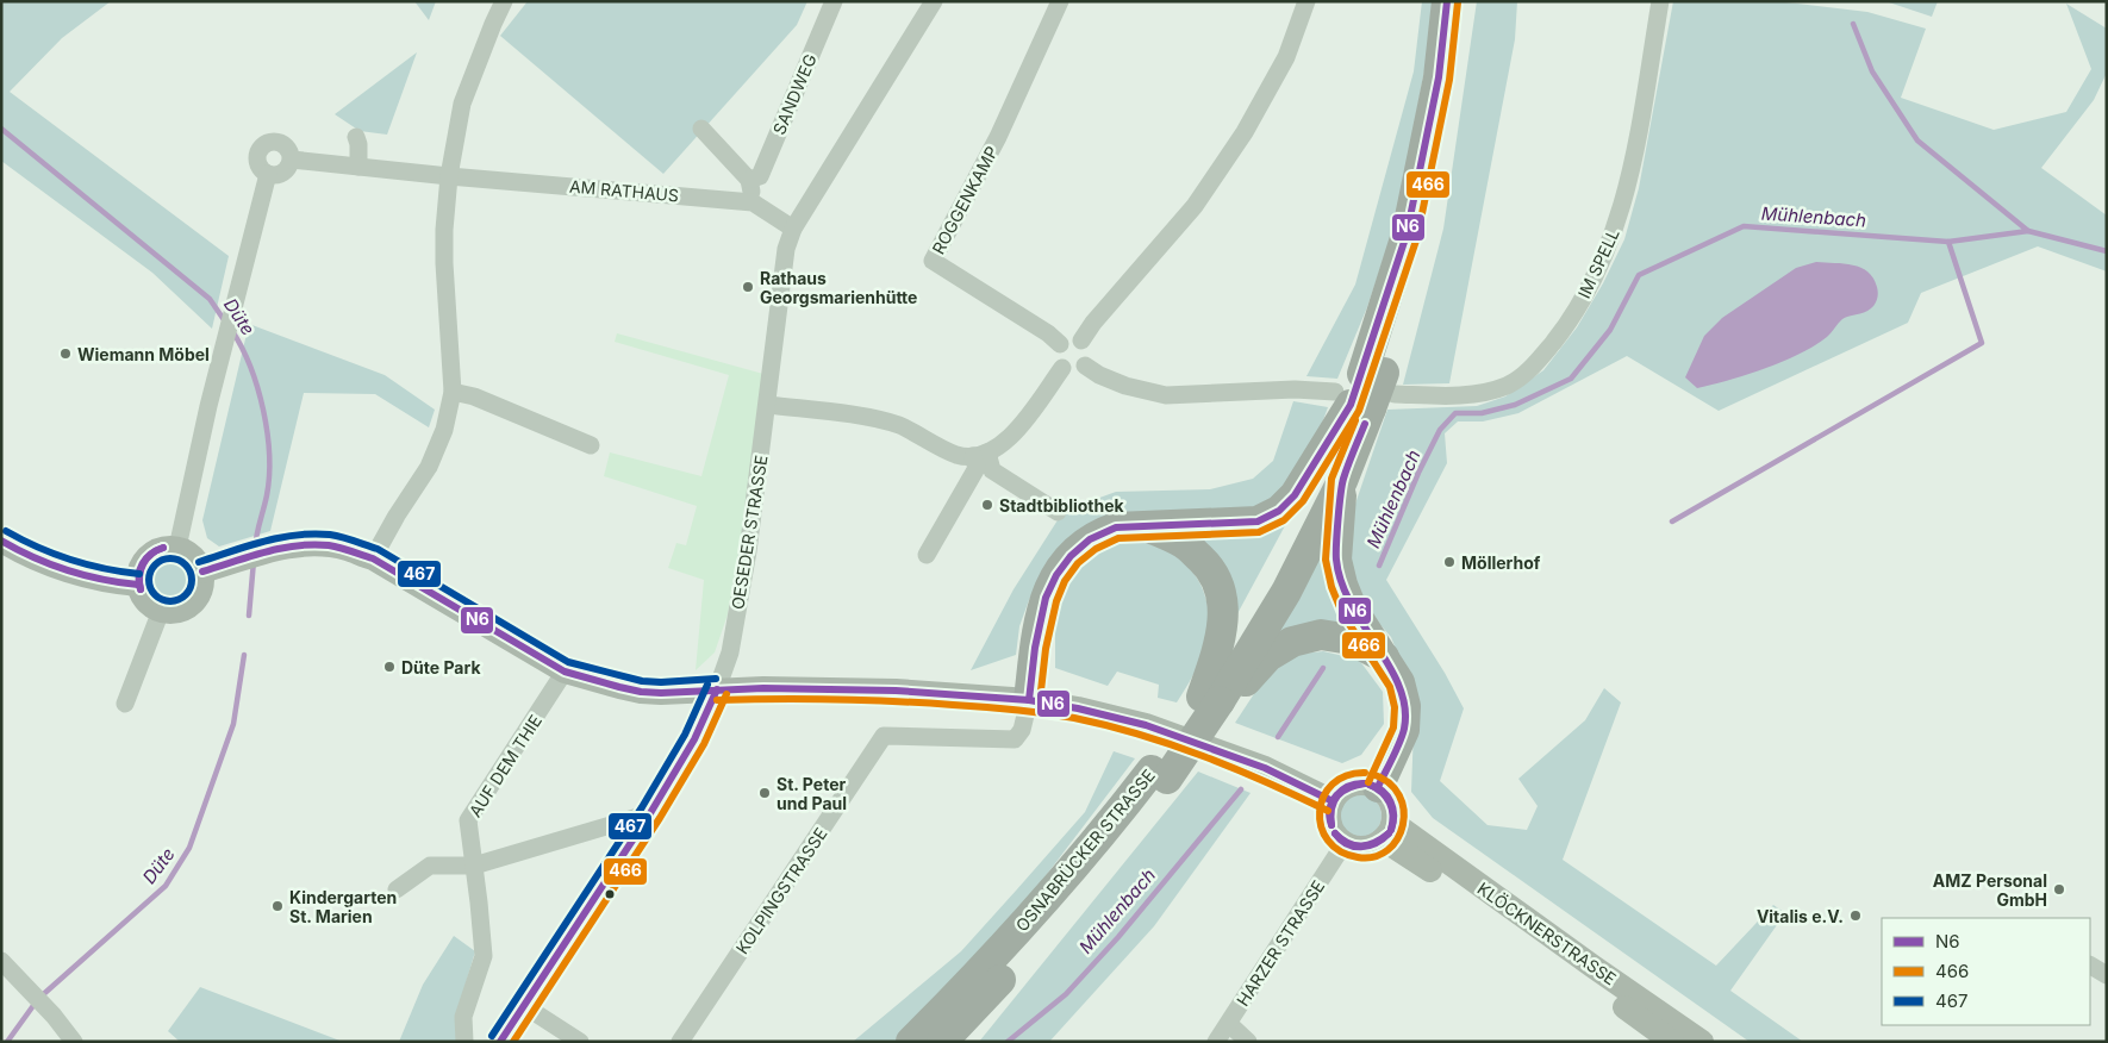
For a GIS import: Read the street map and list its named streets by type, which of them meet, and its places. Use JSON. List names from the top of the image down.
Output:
{
  "streets": {
    "highway": ["OSNABRÜCKER STRASSE"],
    "main road": ["OESEDER STRASSE", "KLÖCKNERSTRASSE"],
    "street": [
      "SANDWEG",
      "AM RATHAUS",
      "ROGGENKAMP",
      "IM SPELL",
      "AUF DEM THIE",
      "KOLPINGSTRASSE",
      "HARZER STRASSE"
    ]
  },
  "crossings": [
    ["AM RATHAUS", "OESEDER STRASSE"],
    ["ROGGENKAMP", "IM SPELL"],
    ["IM SPELL", "OSNABRÜCKER STRASSE"],
    ["KLÖCKNERSTRASSE", "HARZER STRASSE"]
  ],
  "water": ["Mühlenbach", "Düte"],
  "places": [
    "Rathaus Georgsmarienhütte",
    "Wiemann Möbel",
    "Stadtbibliothek",
    "Möllerhof",
    "Düte Park",
    "St. Peter und Paul",
    "AMZ Personal GmbH",
    "Kindergarten St. Marien",
    "Vitalis e.V."
  ],
  "lines": ["transit line N6", "transit line 466", "transit line 467"],
  "legend": ["N6", "466", "467"]
}
